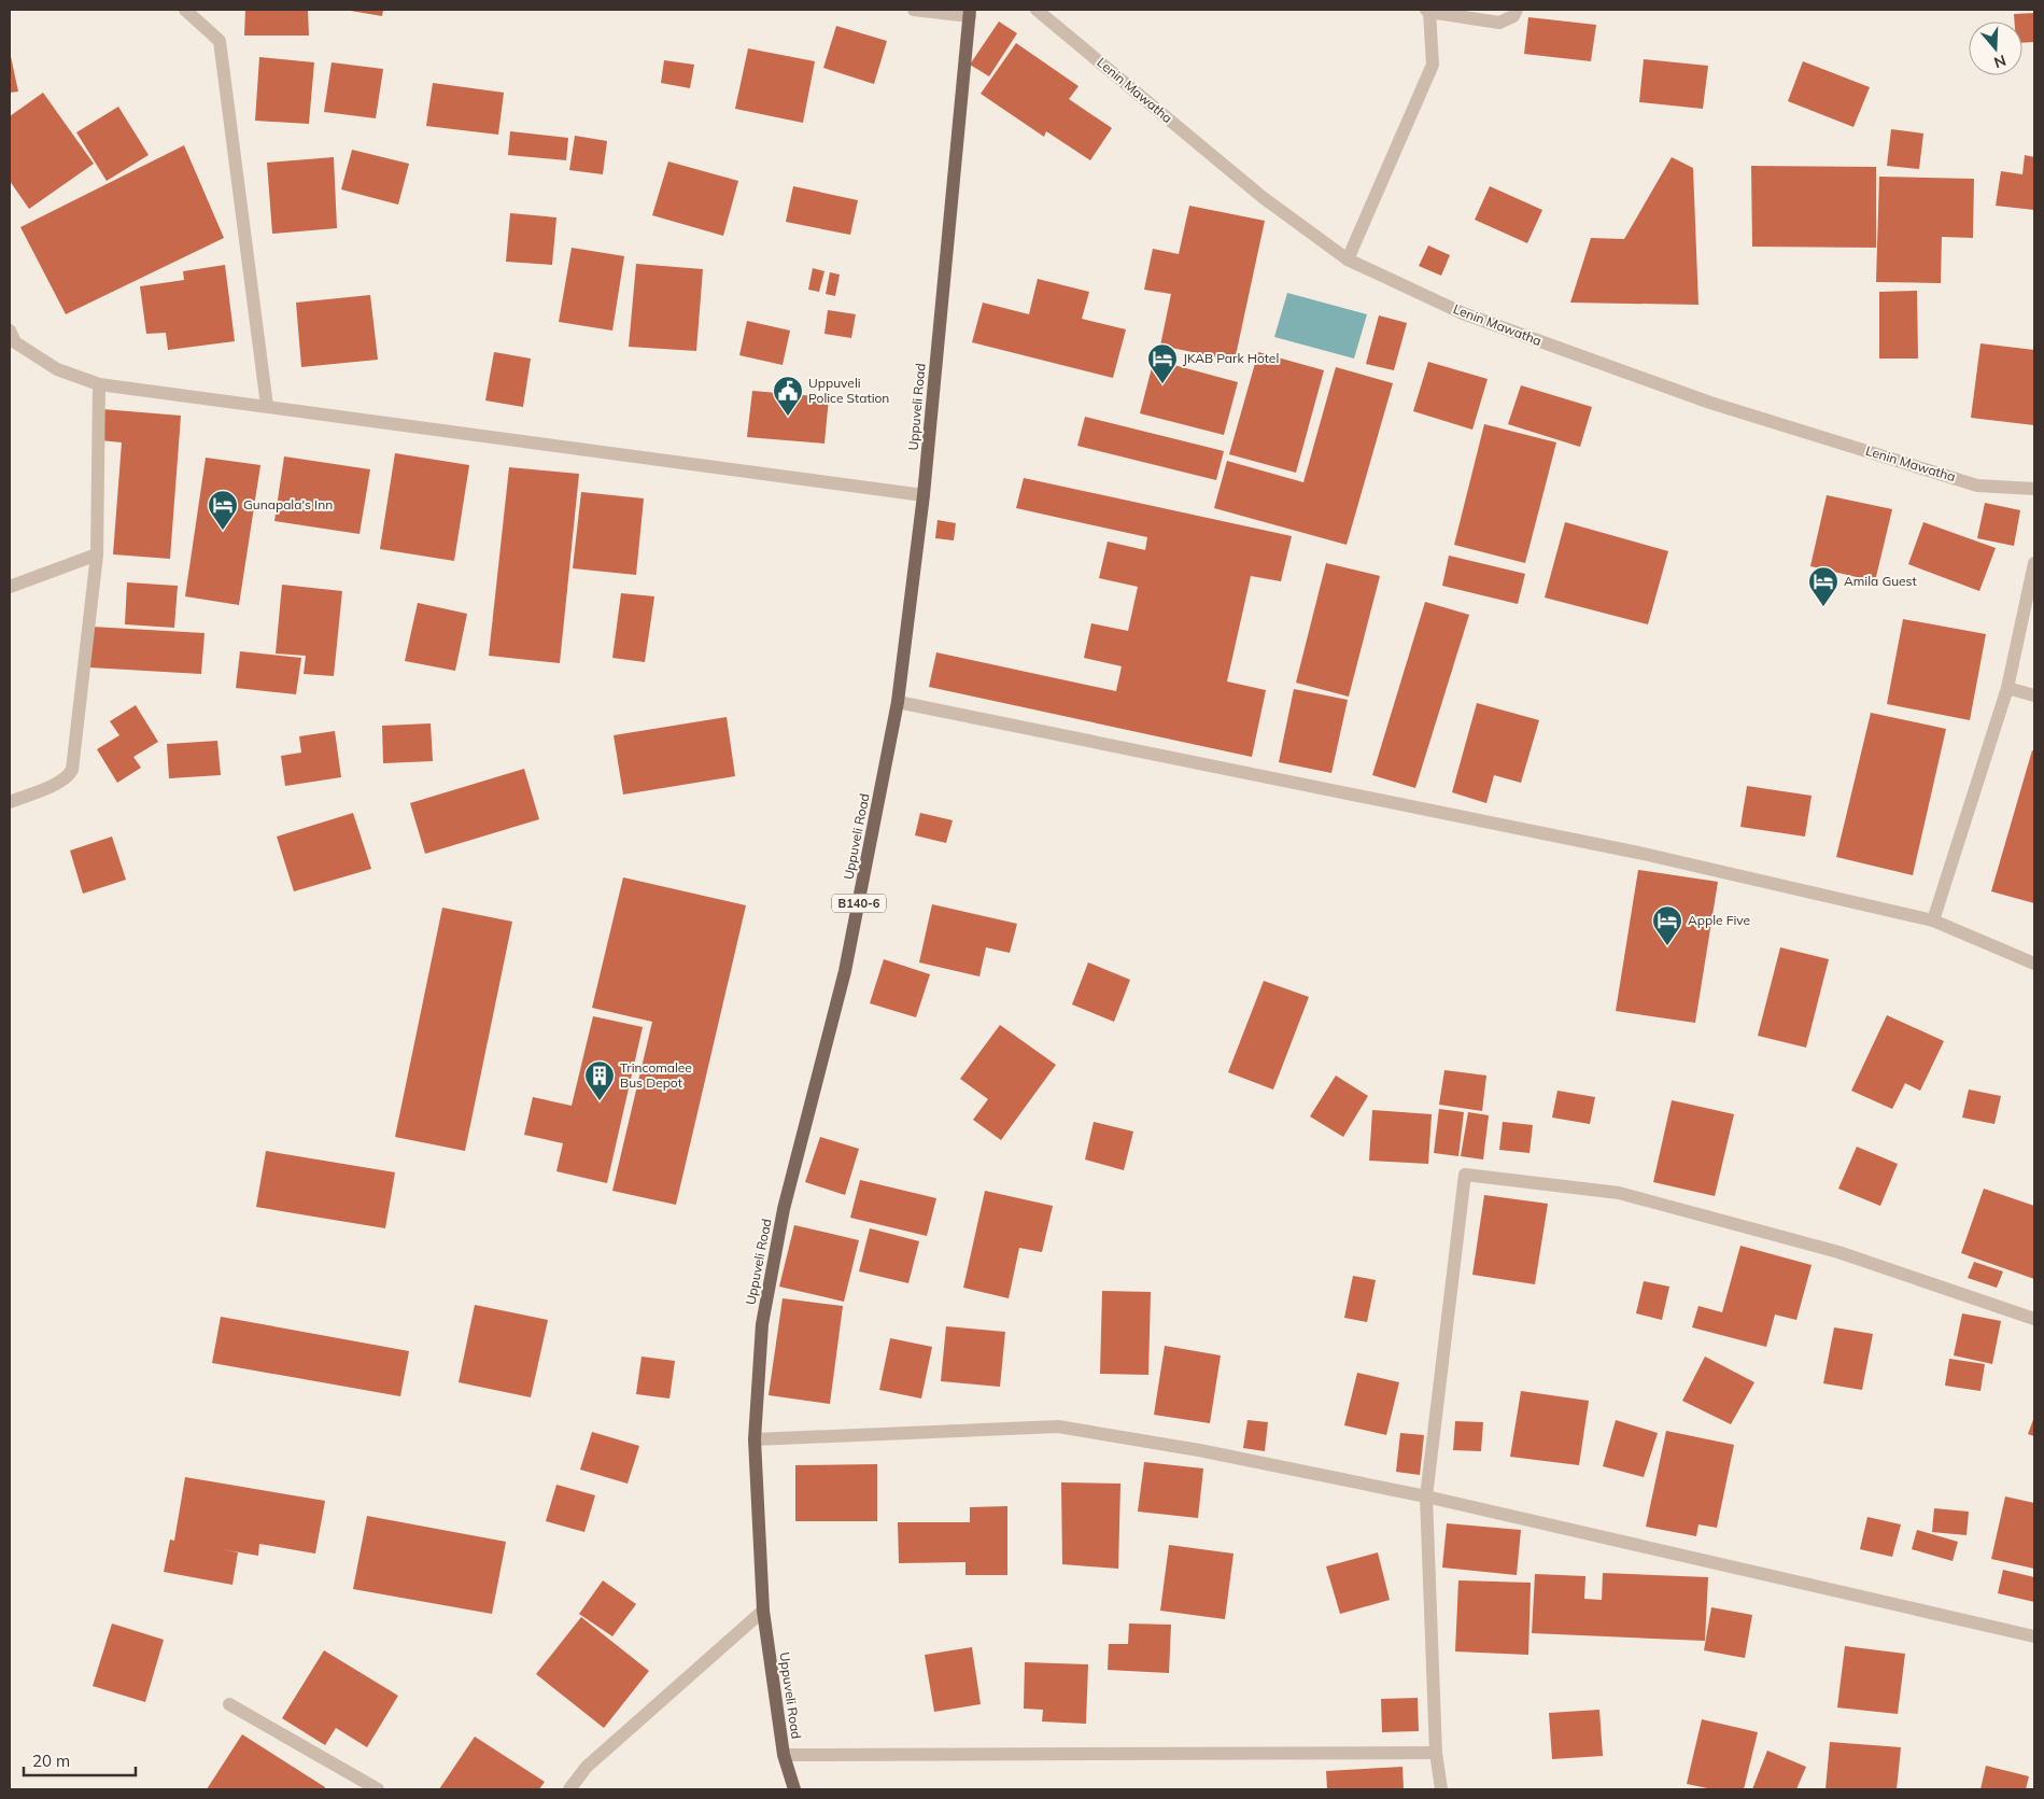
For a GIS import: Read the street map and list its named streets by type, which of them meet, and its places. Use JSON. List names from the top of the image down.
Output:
{
  "streets": {
    "main road": ["Uppuveli Road", "B140-6"],
    "street": ["Lenin Mawatha"]
  },
  "places": {
    "hotel": [
      "JKAB Park Hotel",
      "Gunapala's Inn",
      "Amila Guest",
      "Apple Five"
    ],
    "public building": ["Uppuveli Police Station"],
    "building": ["Trincomalee Bus Depot"]
  },
  "scale_bar": "20 m",
  "north": "bottom"
}
